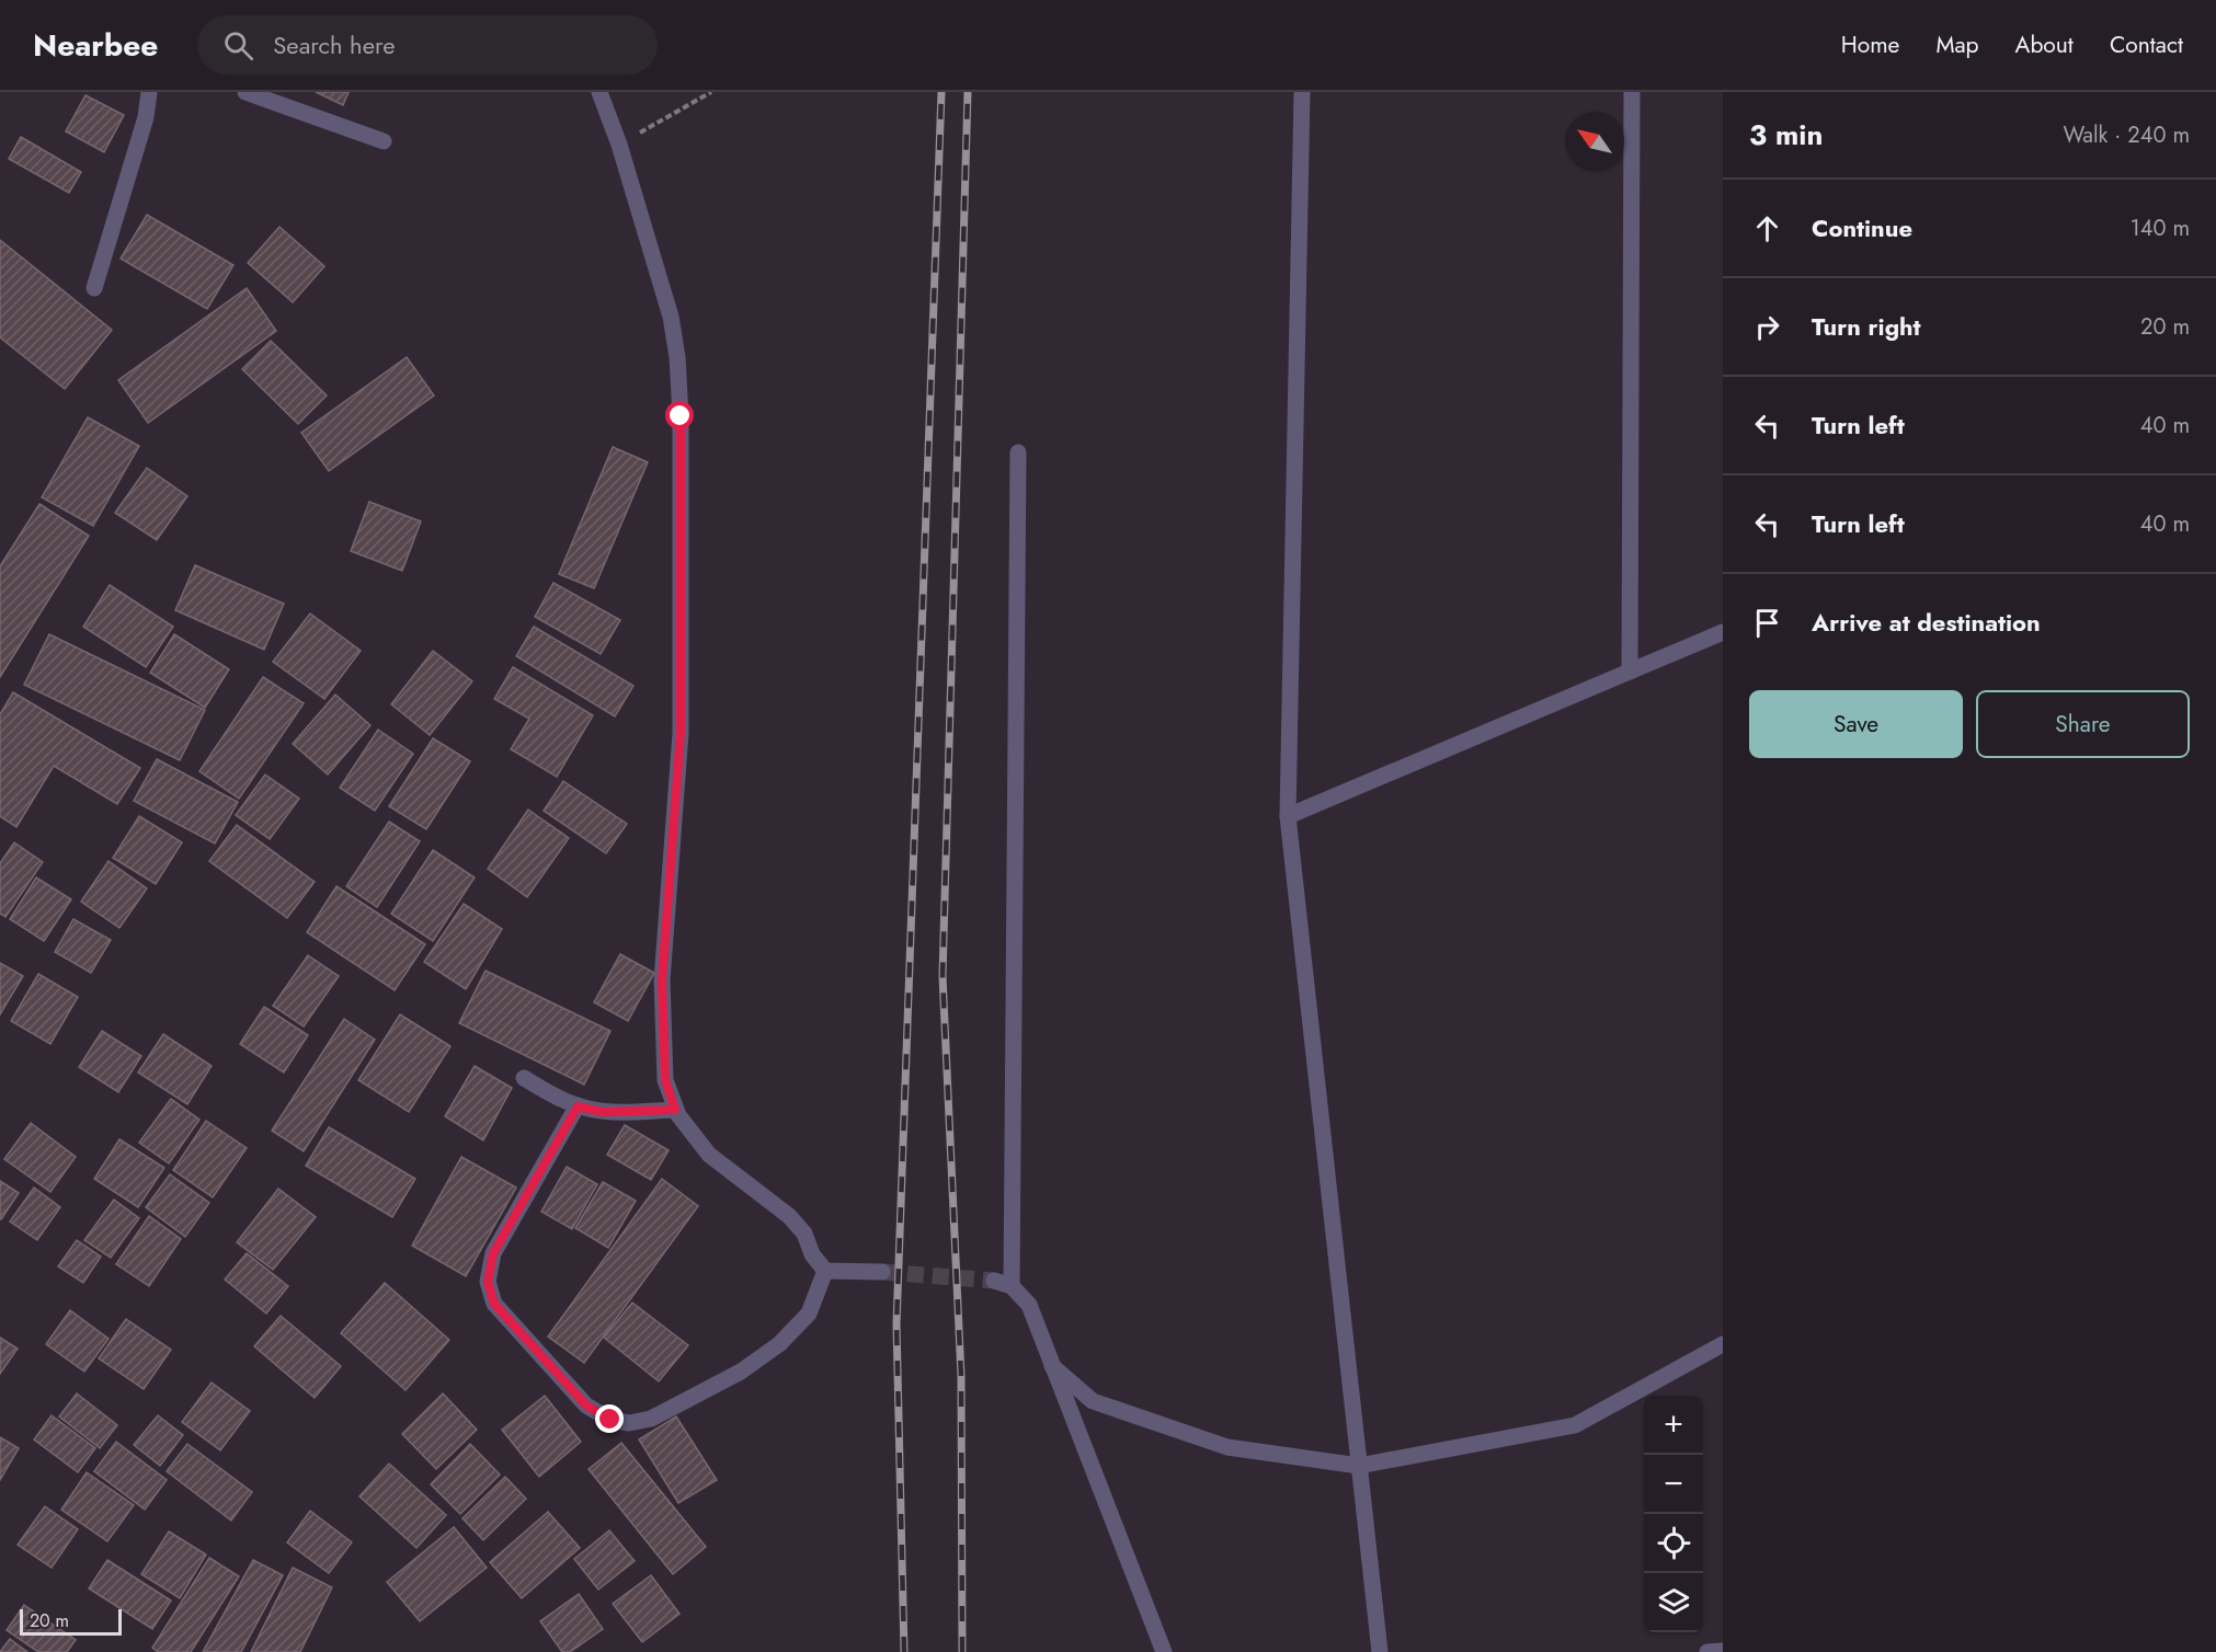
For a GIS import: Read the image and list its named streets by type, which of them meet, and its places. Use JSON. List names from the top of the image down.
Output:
{
  "scale_bar": "20 m",
  "north": "top left",
  "page": {
    "header": "Nearbee",
    "search": "Search here",
    "nav": [
      "Home",
      "Map",
      "About",
      "Contact"
    ],
    "heading": ["3 min", "Walk · 240 m"],
    "list": [
      ["Continue", "140 m"],
      ["Turn right", "20 m"],
      ["Turn left", "40 m"],
      ["Turn left", "40 m"],
      "Arrive at destination"
    ],
    "buttons": ["Save", "Share"],
    "map_buttons": ["+", "−"],
    "scale": "20 m"
  }
}
